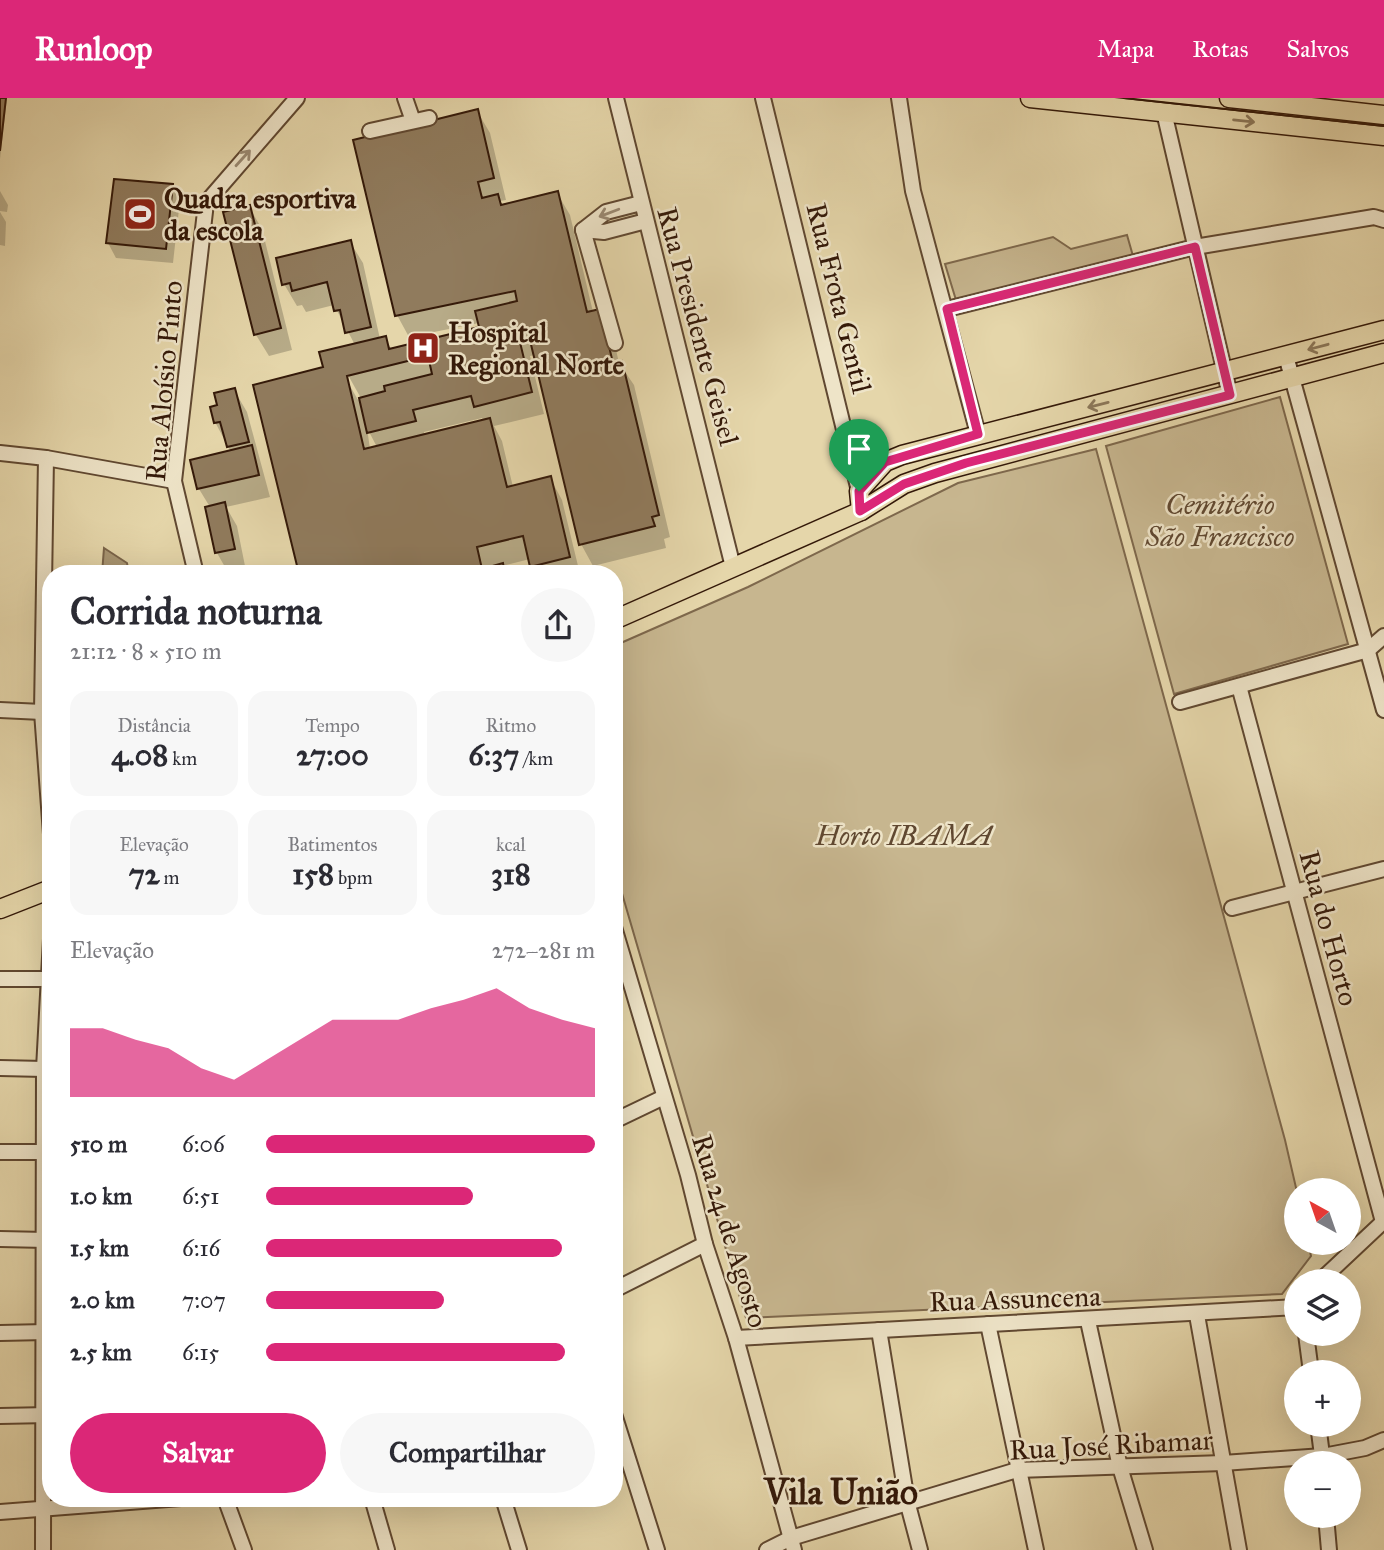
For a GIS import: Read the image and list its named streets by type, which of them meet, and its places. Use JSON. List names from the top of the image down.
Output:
{
  "streets": {
    "main road": ["Rua Frota Gentil"],
    "street": [
      "Rua Presidente Geisel",
      "Rua Aloísio Pinto",
      "Rua do Horto",
      "Rua 24 de Agosto",
      "Rua Assuncena",
      "Rua José Ribamar"
    ]
  },
  "crossings": [
    ["Rua 24 de Agosto", "Rua Assuncena"],
    ["Rua 24 de Agosto", "Rua José Ribamar"]
  ],
  "one_way": ["Rua Aloísio Pinto"],
  "districts": ["Vila União"],
  "parks": ["Cemitério São Francisco", "Horto IBAMA"],
  "places": {
    "sports": ["Quadra esportiva da escola"],
    "hospital": ["Hospital Regional Norte"]
  },
  "north": "top left",
  "page": {
    "header": "Runloop",
    "nav": ["Mapa", "Rotas", "Salvos"],
    "heading": ["Corrida noturna", "21:12 · 8 × 510 m"],
    "stats": [
      ["Distância", "4.08 km"],
      ["Tempo", "27:00"],
      ["Ritmo", "6:37 /km"],
      ["Elevação", "72 m"],
      ["Batimentos", "158 bpm"],
      ["kcal", "318"]
    ],
    "chart": ["Elevação", "272–281 m"],
    "list": [
      {
        "name": "510 m",
        "note": "6:06"
      },
      {
        "name": "1.0 km",
        "note": "6:51"
      },
      {
        "name": "1.5 km",
        "note": "6:16"
      },
      {
        "name": "2.0 km",
        "note": "7:07"
      },
      {
        "name": "2.5 km",
        "note": "6:15"
      }
    ],
    "map_buttons": ["+", "−"],
    "buttons": ["Salvar", "Compartilhar"]
  }
}
